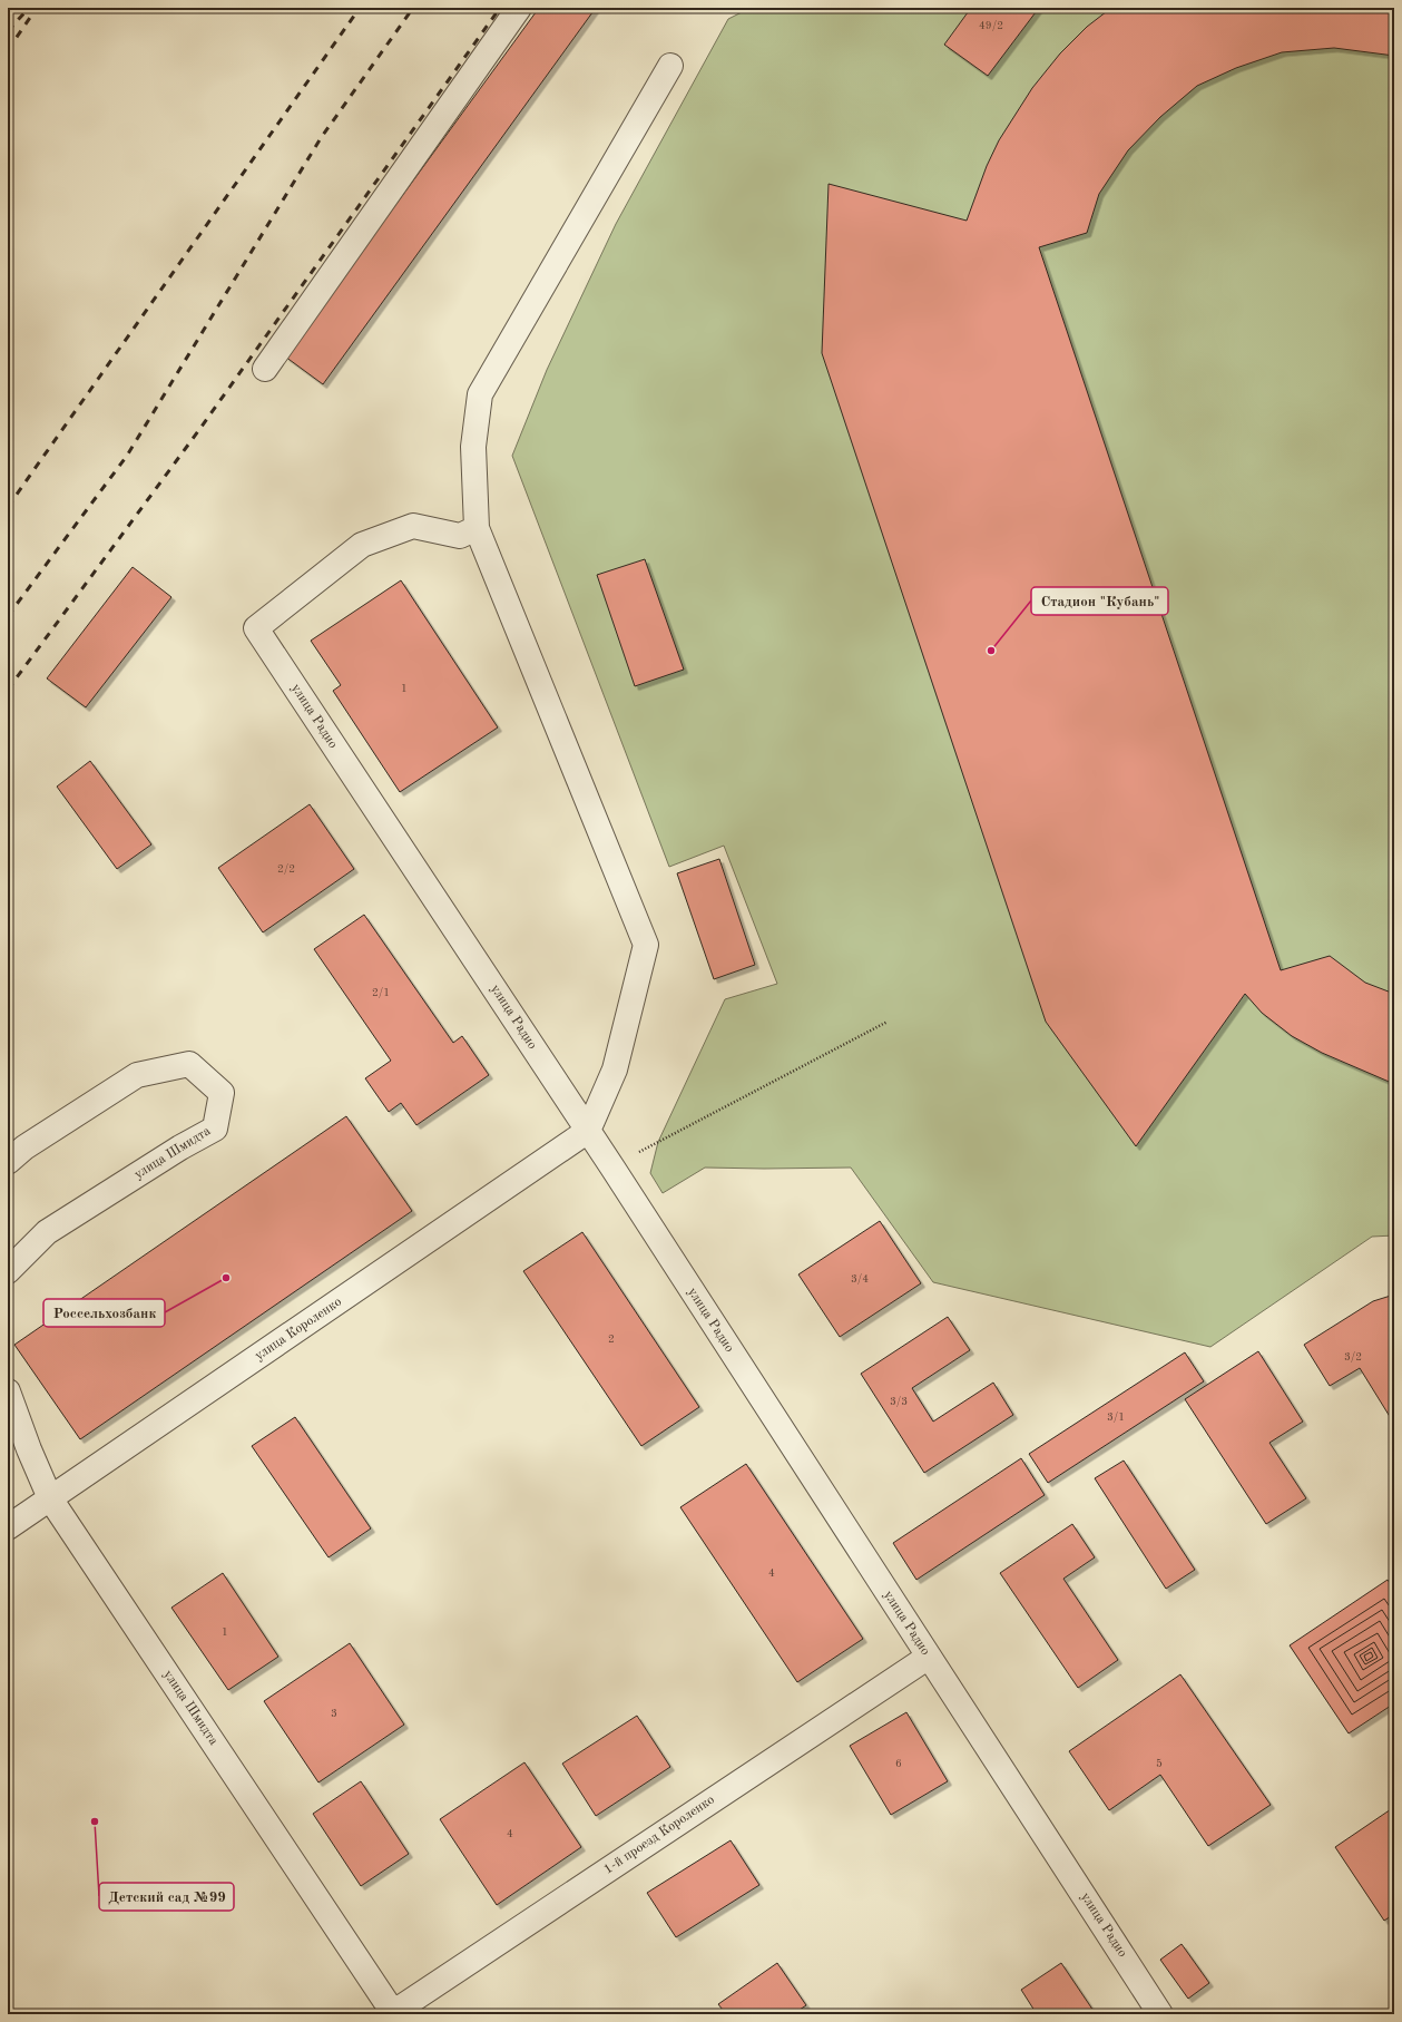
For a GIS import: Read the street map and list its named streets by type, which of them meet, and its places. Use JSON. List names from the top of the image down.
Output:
{
  "streets": {
    "street": [
      "улица Радио",
      "улица Шмидта",
      "улица Короленко",
      "1-й проезд Короленко"
    ]
  },
  "crossings": [
    ["улица Радио", "улица Короленко"],
    ["улица Радио", "1-й проезд Короленко"],
    ["улица Шмидта", "улица Короленко"],
    ["улица Шмидта", "1-й проезд Короленко"]
  ],
  "places": ["Стадион \"Кубань\"", "Россельхозбанк", "Детский сад №99"],
  "house_numbers": [
    "49/2",
    "1",
    "2/2",
    "2/1",
    "3/4",
    "2",
    "3/2",
    "3/3",
    "3/1",
    "4",
    "1",
    "3",
    "6",
    "5",
    "4"
  ]
}
